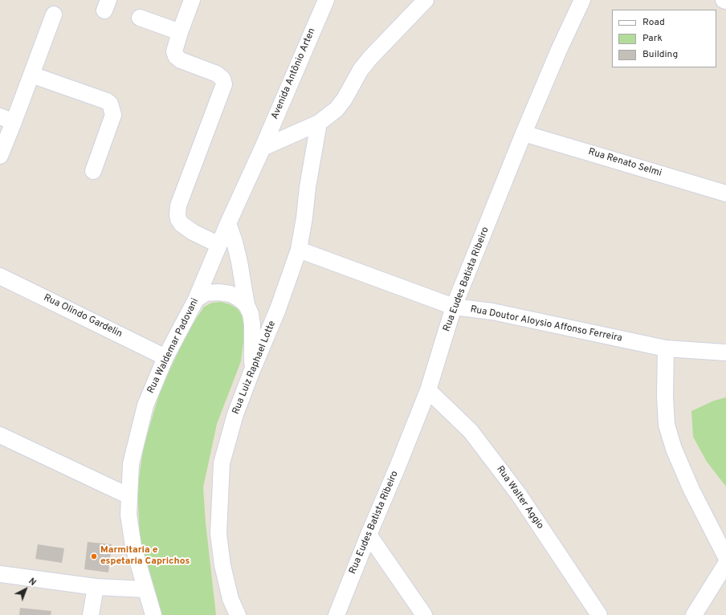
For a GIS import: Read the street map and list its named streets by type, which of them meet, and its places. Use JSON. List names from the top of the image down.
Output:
{
  "streets": {
    "street": [
      "Avenida Antônio Arten",
      "Rua Renato Selmi",
      "Rua Eudes Batista Ribeiro",
      "Rua Olindo Gardelin",
      "Rua Doutor Aloysio Affonso Ferreira",
      "Rua Waldemar Padovani",
      "Rua Luiz Raphael Lotte",
      "Rua Walter Aggio"
    ]
  },
  "crossings": [
    ["Avenida Antônio Arten", "Rua Waldemar Padovani"],
    ["Rua Renato Selmi", "Rua Eudes Batista Ribeiro"],
    ["Rua Eudes Batista Ribeiro", "Rua Doutor Aloysio Affonso Ferreira"],
    ["Rua Eudes Batista Ribeiro", "Rua Walter Aggio"],
    ["Rua Olindo Gardelin", "Rua Waldemar Padovani"],
    ["Rua Doutor Aloysio Affonso Ferreira", "Rua Luiz Raphael Lotte"]
  ],
  "places": ["Marmitaria e espetaria Caprichos"],
  "legend": ["Road", "Park", "Building"],
  "north": "top right"
}
